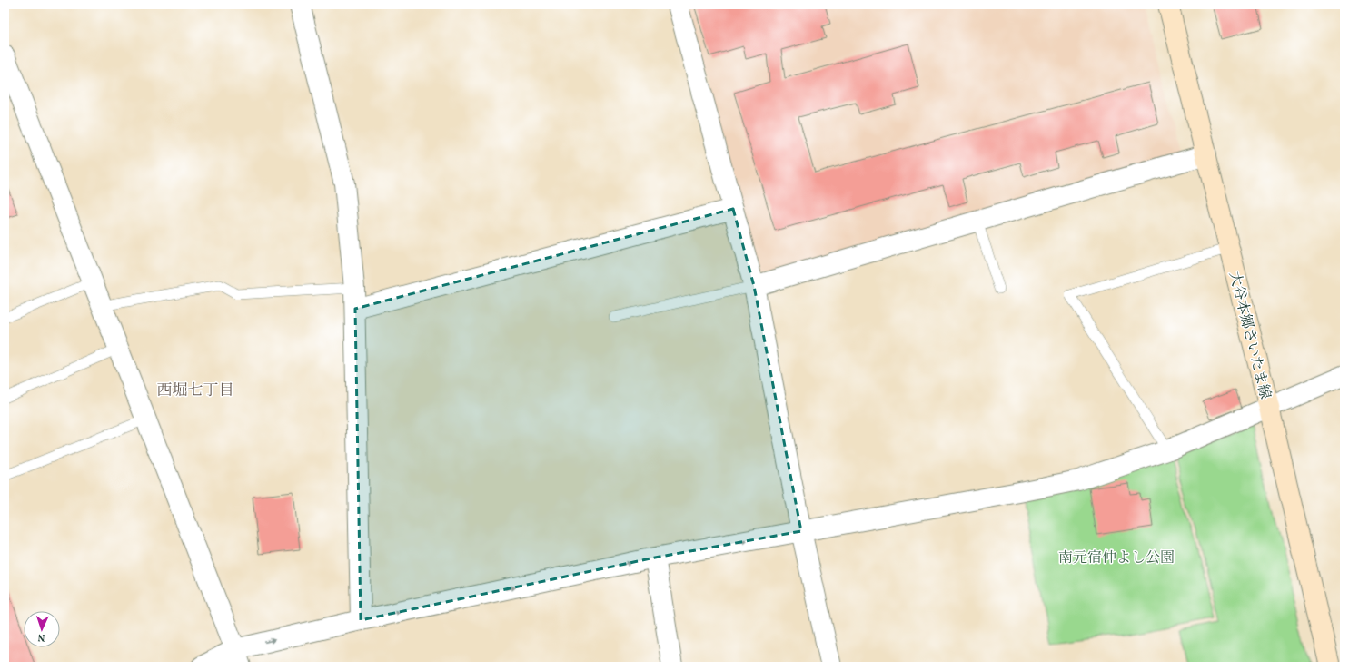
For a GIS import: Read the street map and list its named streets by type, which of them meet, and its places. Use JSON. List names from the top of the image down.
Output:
{
  "streets": {
    "main road": ["大谷本郷さいたま線"]
  },
  "districts": ["西堀七丁目"],
  "parks": ["南元宿仲よし公園"],
  "north": "bottom"
}
